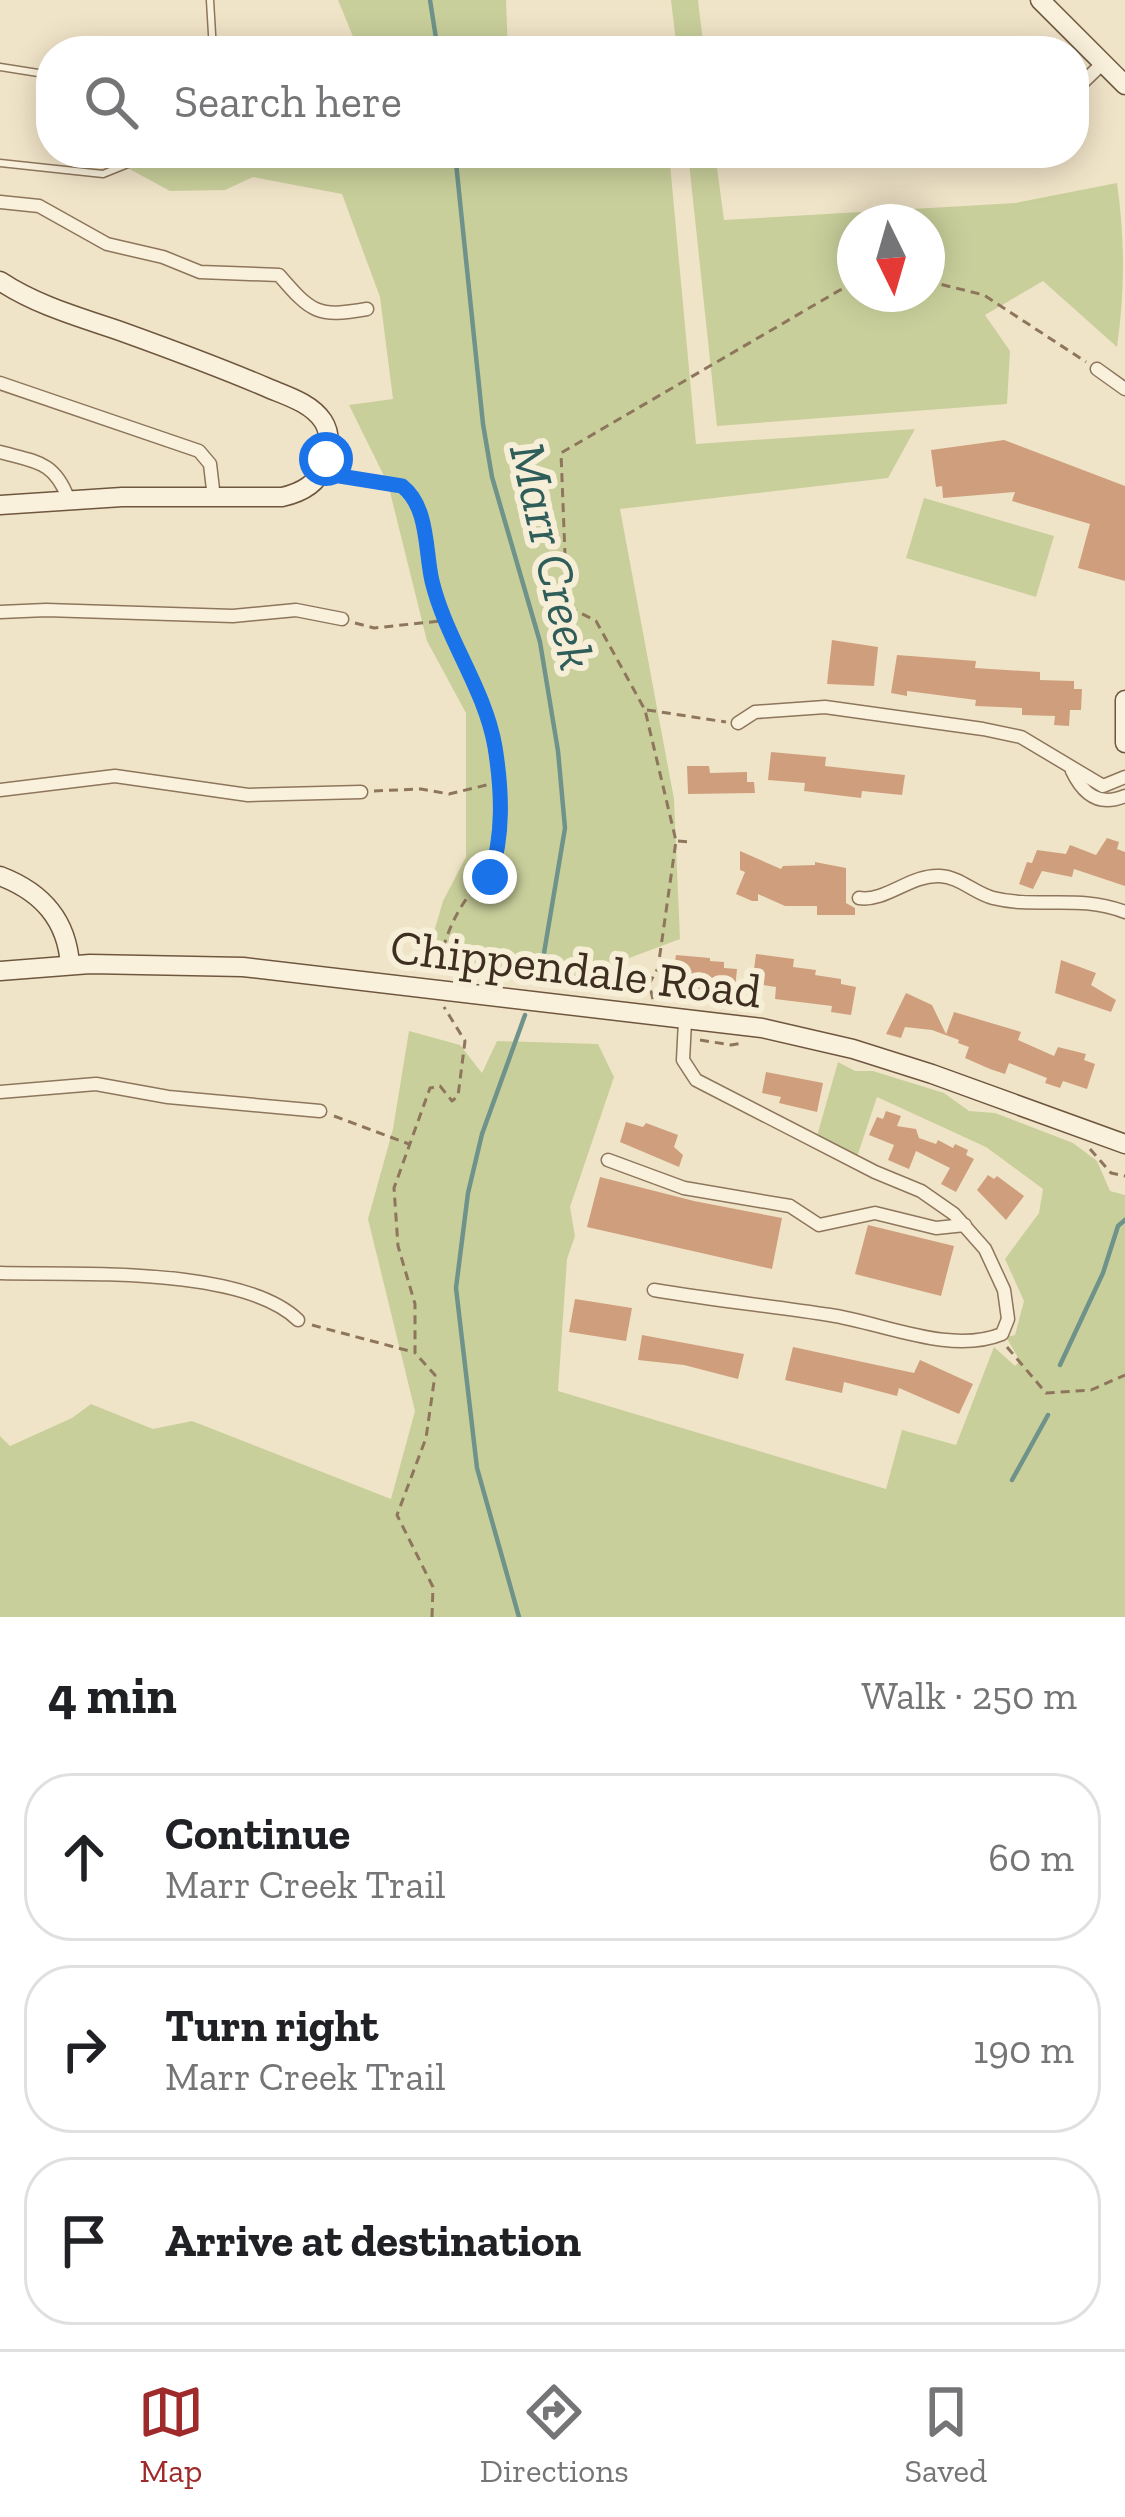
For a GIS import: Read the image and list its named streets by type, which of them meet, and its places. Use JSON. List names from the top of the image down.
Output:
{
  "streets": {
    "street": ["Chippendale Road"]
  },
  "water": ["Marr Creek"],
  "north": "bottom",
  "page": {
    "search": "Search here",
    "heading": ["4 min", "Walk · 250 m"],
    "list": [
      ["Continue", "Marr Creek Trail", "60 m"],
      ["Turn right", "Marr Creek Trail", "190 m"],
      "Arrive at destination"
    ],
    "nav": ["Map", "Directions", "Saved"]
  }
}
